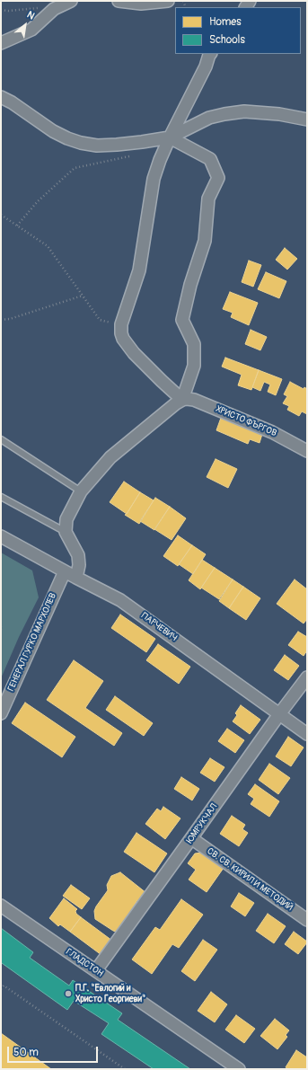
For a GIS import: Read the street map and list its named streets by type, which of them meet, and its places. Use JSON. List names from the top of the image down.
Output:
{
  "streets": {
    "street": [
      "ХРИСТО ФЪРГОВ",
      "ПАРЧЕВИЧ",
      "ГЕНЕРАЛ ГУРКО МАРХОЛЕВ",
      "ЮМРУКЧАЛ",
      "СВ. СВ. КИРИЛ И МЕТОДИЙ",
      "ГЛАДСТОН"
    ]
  },
  "crossings": [
    ["ПАРЧЕВИЧ", "ГЕНЕРАЛ ГУРКО МАРХОЛЕВ"],
    ["ПАРЧЕВИЧ", "ЮМРУКЧАЛ"],
    ["ЮМРУКЧАЛ", "СВ. СВ. КИРИЛ И МЕТОДИЙ"],
    ["ЮМРУКЧАЛ", "ГЛАДСТОН"]
  ],
  "places": ["П.Г. \"Евлогий и Христо Георгиеви\""],
  "legend": ["Homes", "Schools"],
  "scale_bar": "50 m",
  "north": "top right"
}
